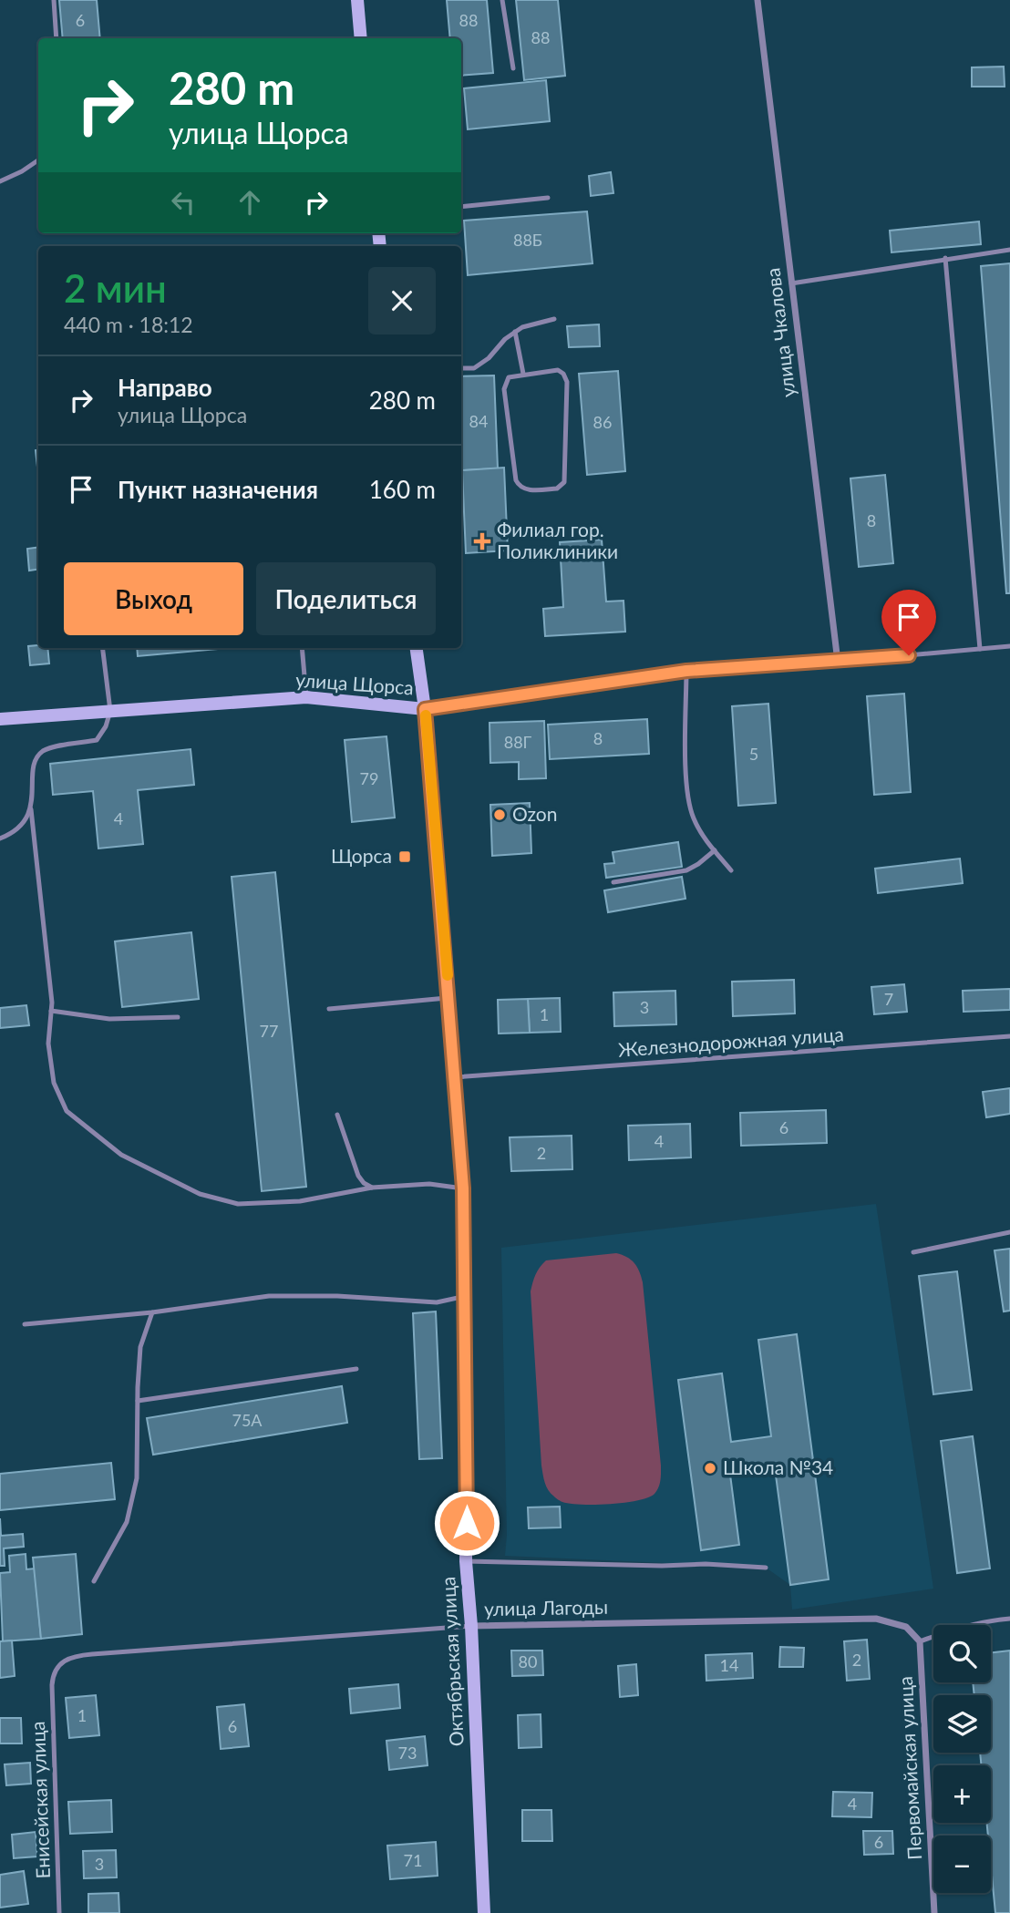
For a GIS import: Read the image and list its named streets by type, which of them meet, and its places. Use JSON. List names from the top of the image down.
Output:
{
  "streets": {
    "main road": ["улица Щорса", "Октябрьская улица"],
    "street": ["улица Чкалова", "улица Лагоды", "Первомайская улица"],
    "lane": ["Железнодорожная улица", "Енисейская улица"]
  },
  "crossings": [
    ["улица Чкалова", "улица Щорса"],
    ["улица Щорса", "Октябрьская улица"],
    ["Железнодорожная улица", "Октябрьская улица"],
    ["улица Лагоды", "Октябрьская улица"],
    ["улица Лагоды", "Первомайская улица"],
    ["улица Лагоды", "Енисейская улица"]
  ],
  "places": {
    "health": ["Филиал гор. Поликлиники"],
    "other": ["Ozon", "Школа №34"],
    "transit": ["Щорса"]
  },
  "house_numbers": [
    "6",
    "88",
    "88",
    "88Б",
    "84",
    "86",
    "8",
    "8",
    "88Г",
    "5",
    "79",
    "4",
    "7",
    "3",
    "1",
    "77",
    "6",
    "4",
    "2",
    "75А",
    "2",
    "80",
    "14",
    "1",
    "6",
    "73",
    "4",
    "6",
    "71",
    "3"
  ],
  "page": {
    "turn": ["280 m", "улица Щорса"],
    "heading": ["2 мин", "440 m · 18:12"],
    "list": [
      {
        "name": "Направо",
        "note": "улица Щорса",
        "value": "280 m"
      },
      {
        "name": "Пункт назначения",
        "value": "160 m"
      }
    ],
    "buttons": ["Выход", "Поделиться"],
    "map_buttons": ["+", "−"]
  }
}
